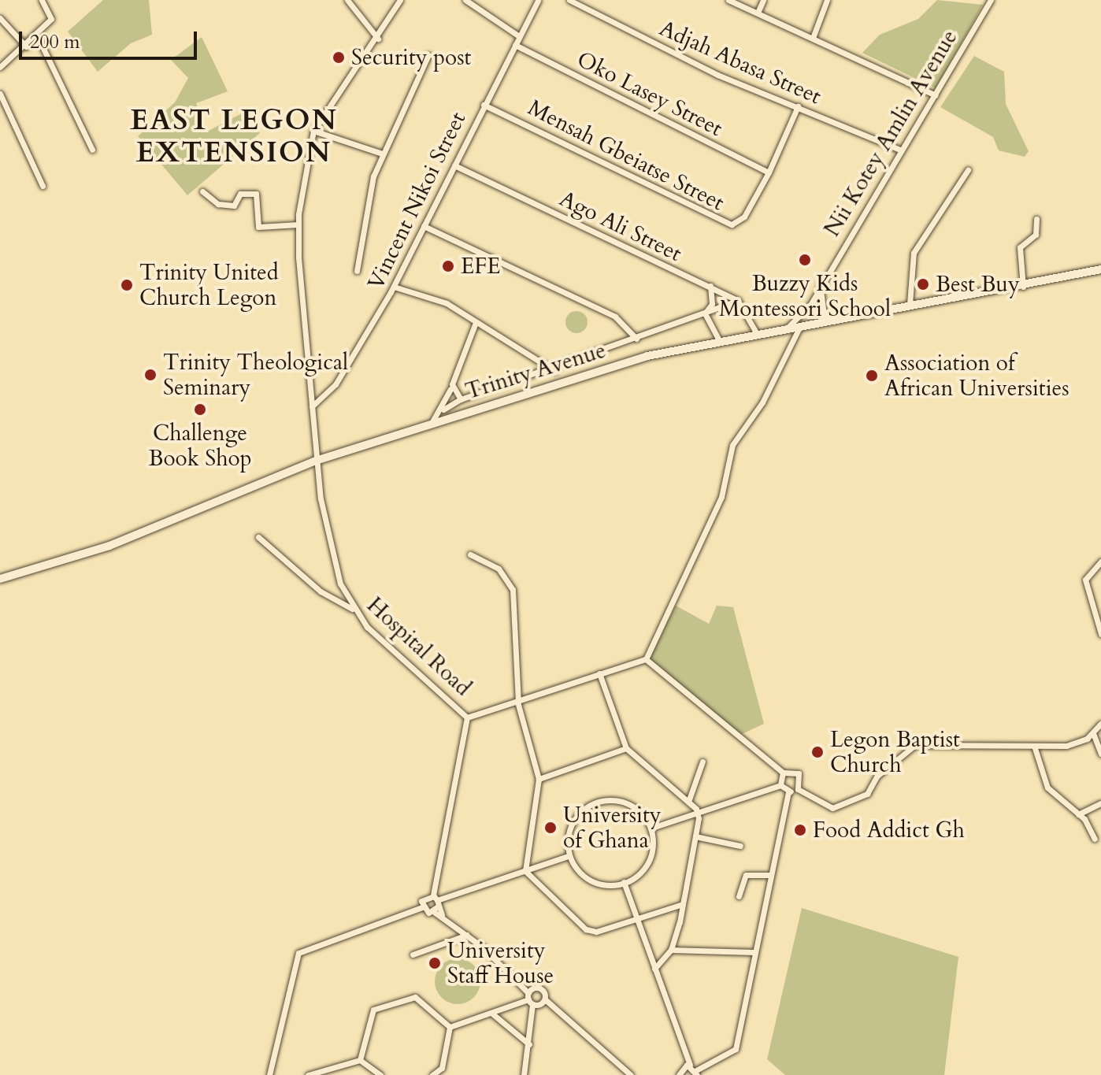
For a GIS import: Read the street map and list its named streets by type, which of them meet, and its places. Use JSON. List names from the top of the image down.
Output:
{
  "streets": {
    "street": [
      "Adjah Abasa Street",
      "Oko Lasey Street",
      "Nii Kotey Amlin Avenue",
      "Mensah Gbeiatse Street",
      "Vincent Nikoi Street",
      "Ago Ali Street",
      "Trinity Avenue",
      "Hospital Road"
    ]
  },
  "crossings": [
    ["Adjah Abasa Street", "Nii Kotey Amlin Avenue"],
    ["Adjah Abasa Street", "Mensah Gbeiatse Street"],
    ["Oko Lasey Street", "Mensah Gbeiatse Street"],
    ["Oko Lasey Street", "Vincent Nikoi Street"],
    ["Nii Kotey Amlin Avenue", "Trinity Avenue"],
    ["Mensah Gbeiatse Street", "Vincent Nikoi Street"],
    ["Vincent Nikoi Street", "Ago Ali Street"],
    ["Vincent Nikoi Street", "Hospital Road"],
    ["Trinity Avenue", "Hospital Road"]
  ],
  "districts": ["EAST LEGON EXTENSION"],
  "places": [
    "Security post",
    "Buzzy Kids Montessori School",
    "EFE",
    "Best Buy",
    "Trinity United Church Legon",
    "Trinity Theological Seminary",
    "Association of African Universities",
    "Challenge Book Shop",
    "Legon Baptist Church",
    "University of Ghana",
    "Food Addict Gh",
    "University Staff House"
  ],
  "scale_bar": "200 m"
}
